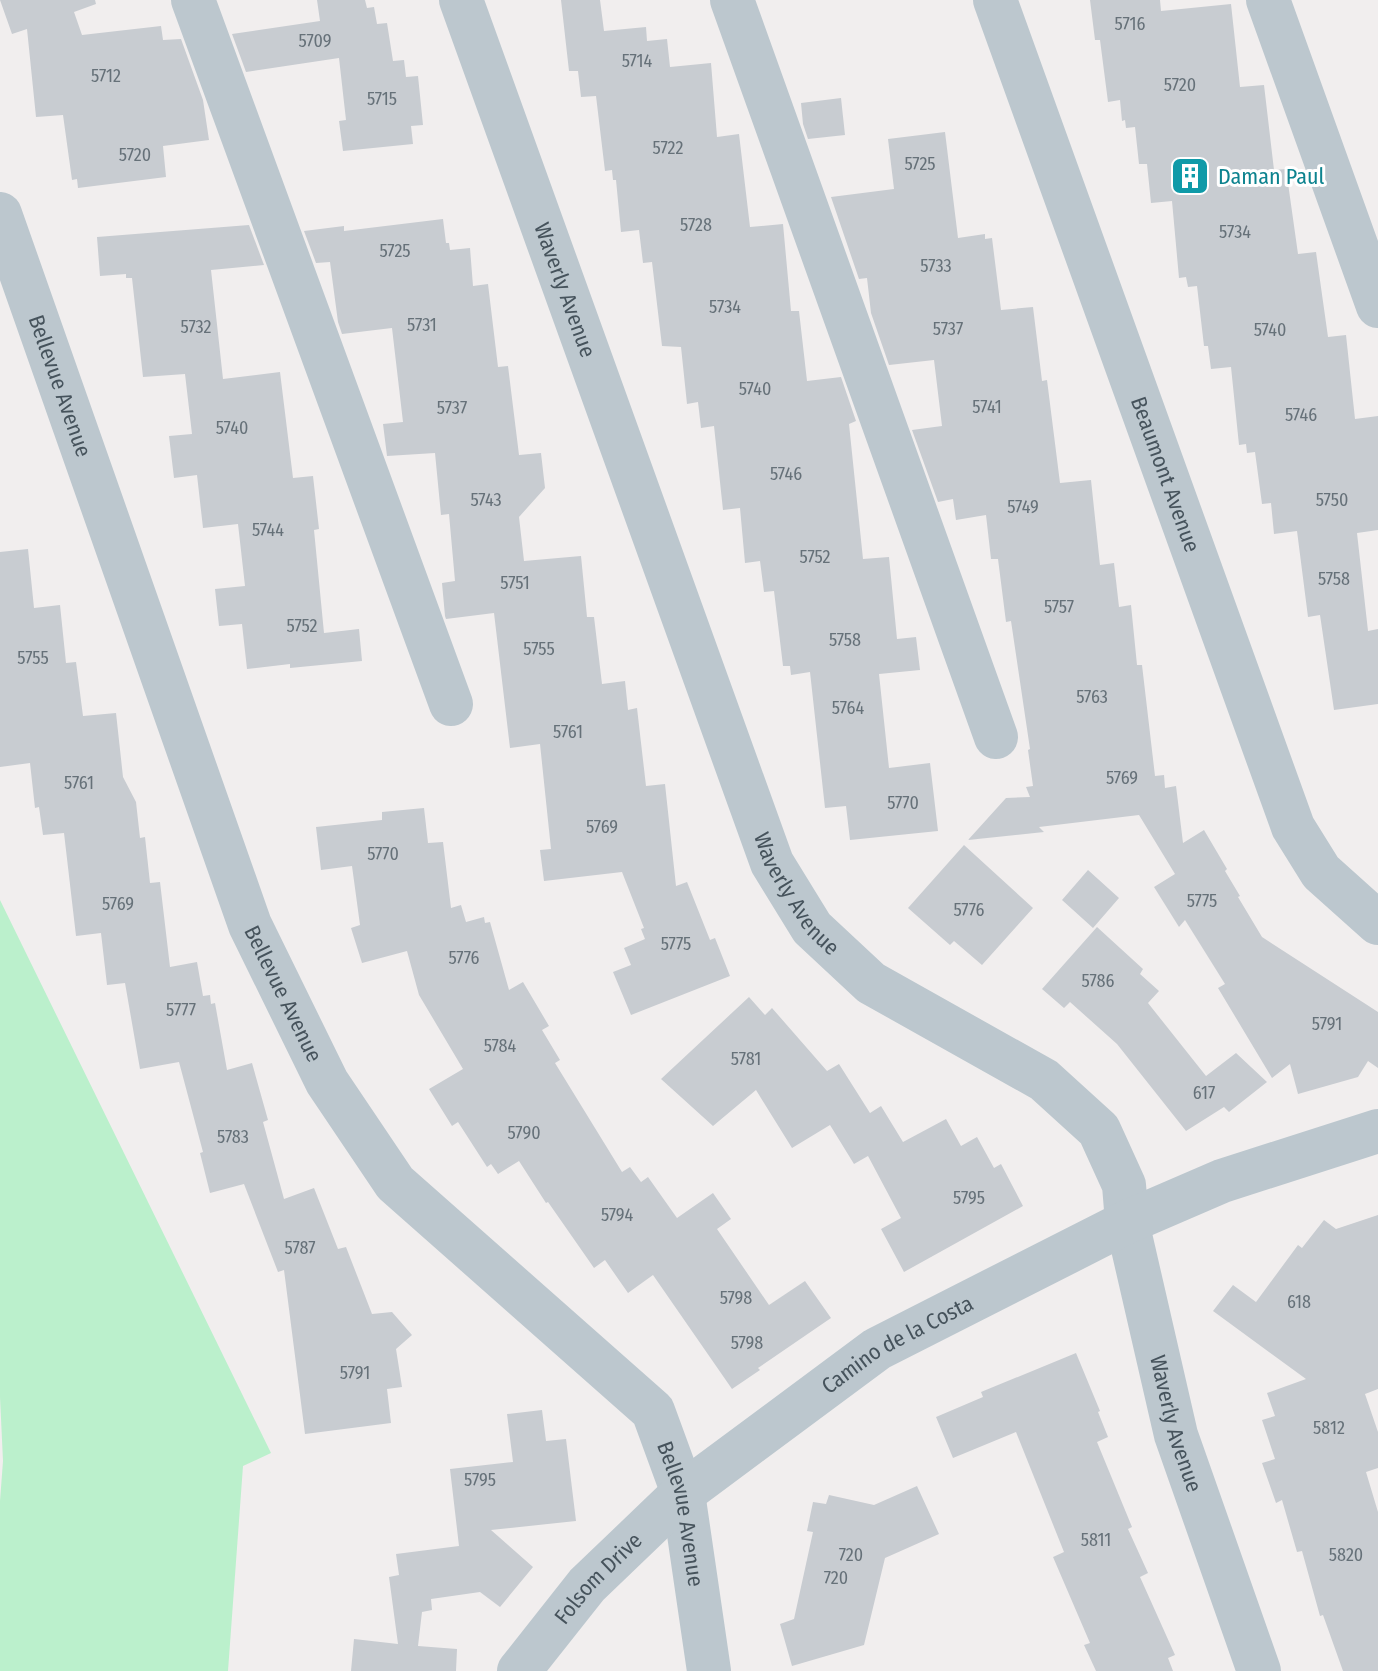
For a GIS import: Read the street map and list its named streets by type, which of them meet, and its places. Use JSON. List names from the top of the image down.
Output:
{
  "streets": {
    "street": [
      "Waverly Avenue",
      "Bellevue Avenue",
      "Beaumont Avenue",
      "Camino de la Costa",
      "Folsom Drive"
    ]
  },
  "crossings": [
    ["Waverly Avenue", "Camino de la Costa"],
    ["Bellevue Avenue", "Camino de la Costa"],
    ["Bellevue Avenue", "Folsom Drive"],
    ["Camino de la Costa", "Folsom Drive"]
  ],
  "places": {
    "building": ["Daman Paul"]
  },
  "house_numbers": [
    "5716",
    "5709",
    "5714",
    "5712",
    "5720",
    "5715",
    "5722",
    "5720",
    "5725",
    "5728",
    "5734",
    "5725",
    "5733",
    "5734",
    "5731",
    "5732",
    "5737",
    "5740",
    "5740",
    "5741",
    "5737",
    "5746",
    "5740",
    "5746",
    "5743",
    "5750",
    "5749",
    "5744",
    "5752",
    "5758",
    "5751",
    "5757",
    "5752",
    "5758",
    "5755",
    "5755",
    "5763",
    "5764",
    "5761",
    "5769",
    "5761",
    "5770",
    "5769",
    "5770",
    "5775",
    "5769",
    "5776",
    "5775",
    "5776",
    "5786",
    "5777",
    "5791",
    "5784",
    "5781",
    "617",
    "5790",
    "5783",
    "5795",
    "5794",
    "5787",
    "5798",
    "618",
    "5798",
    "5791",
    "5812",
    "5795",
    "5811",
    "720",
    "5820",
    "720"
  ]
}
